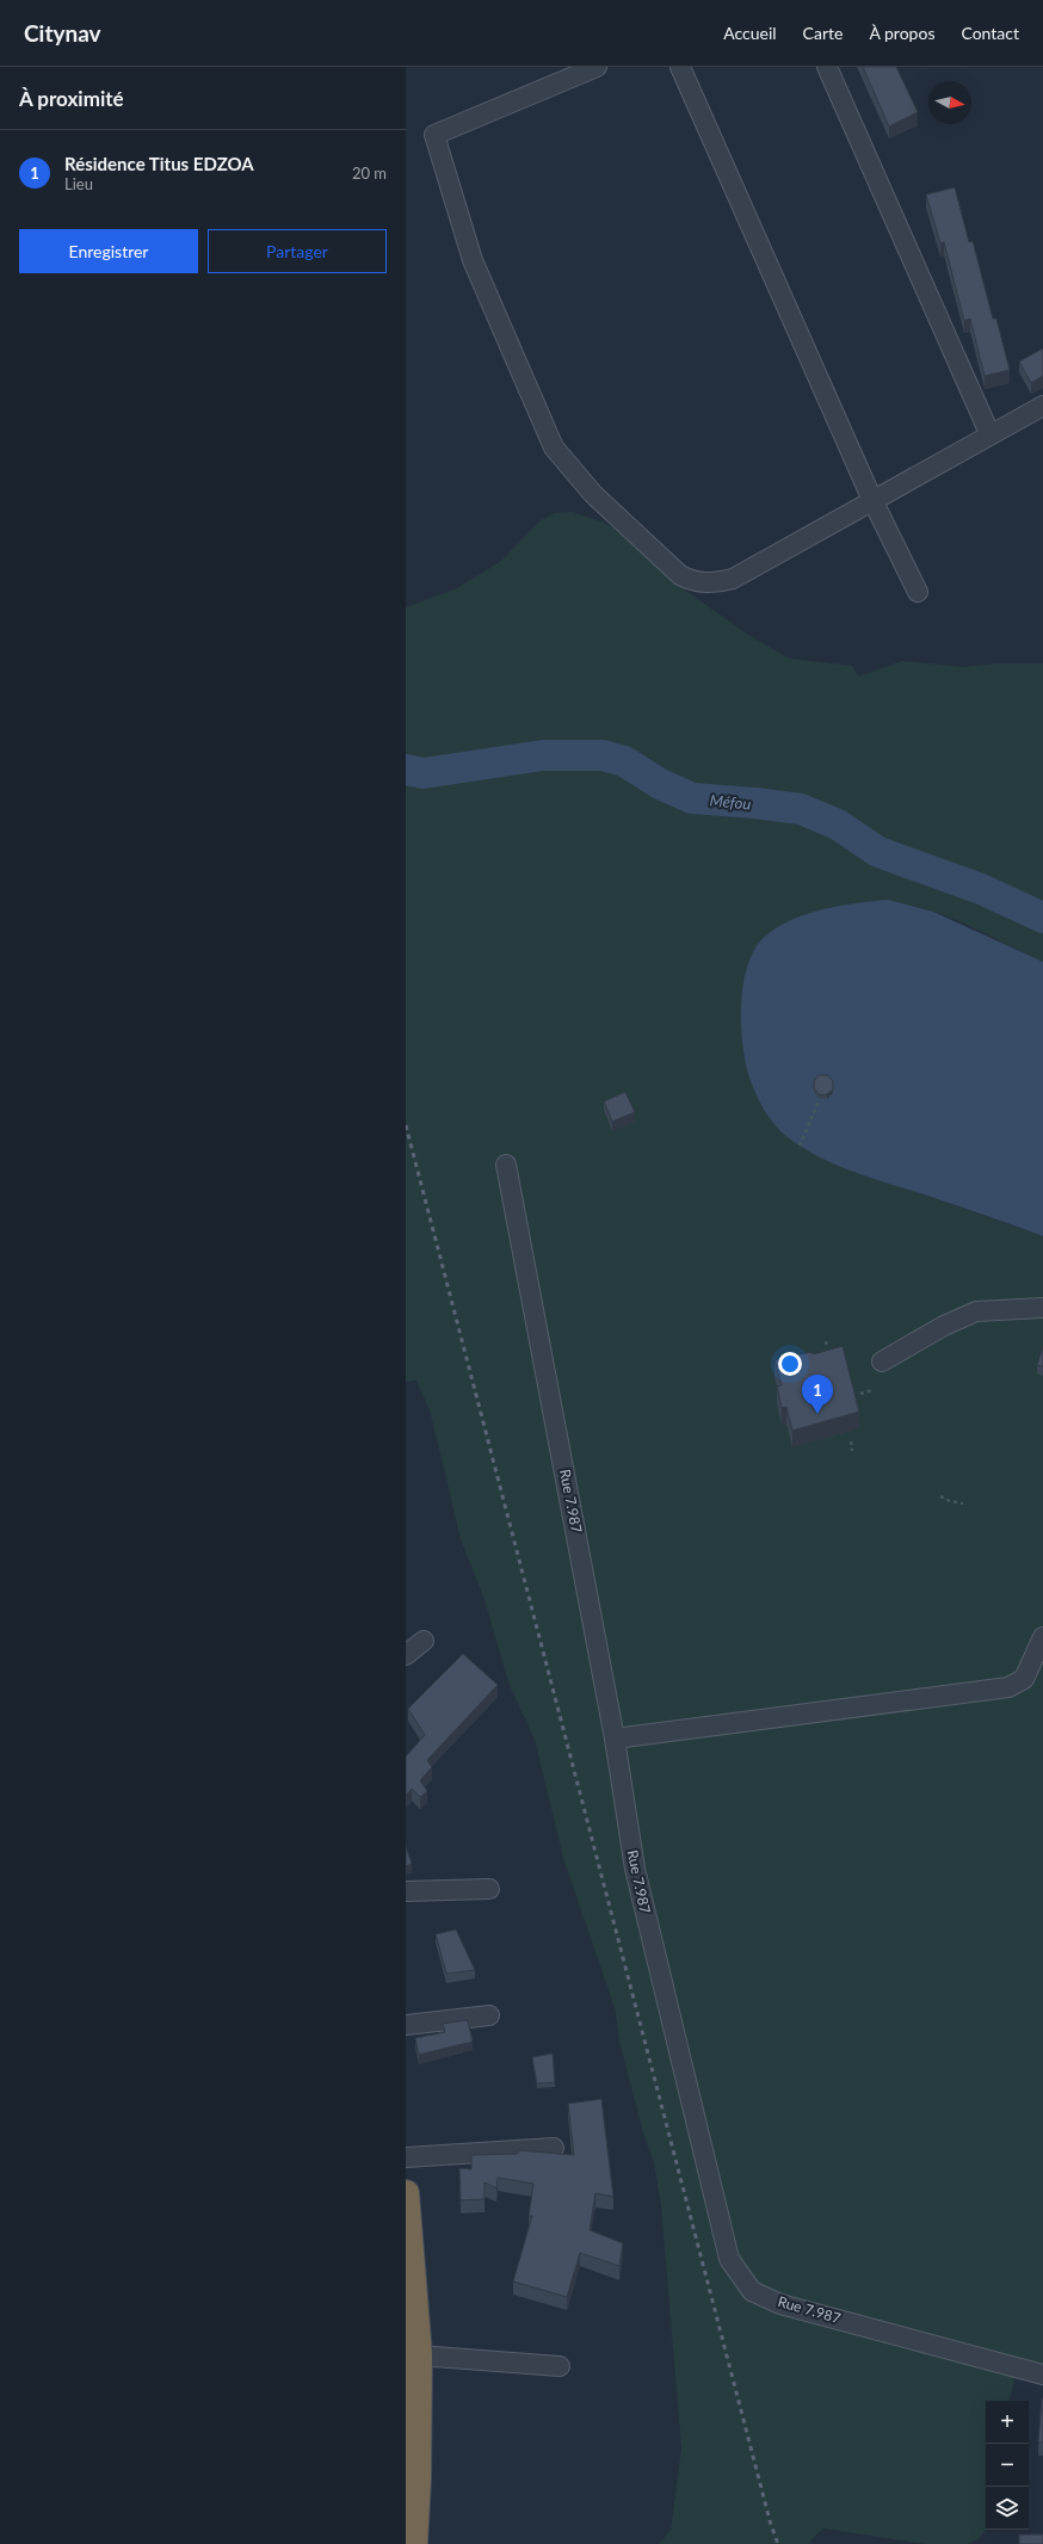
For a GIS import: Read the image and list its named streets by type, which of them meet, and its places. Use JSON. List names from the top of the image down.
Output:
{
  "streets": {
    "street": ["Rue 7.987"]
  },
  "water": ["Méfou"],
  "north": "right",
  "page": {
    "header": "Citynav",
    "nav": [
      "Accueil",
      "Carte",
      "À propos",
      "Contact"
    ],
    "heading": "À proximité",
    "list": [
      {
        "mark": "1",
        "name": "Résidence Titus EDZOA",
        "note": "Lieu",
        "value": "20 m"
      }
    ],
    "buttons": ["Enregistrer", "Partager"],
    "pins": "1",
    "map_buttons": ["+", "−"]
  }
}
